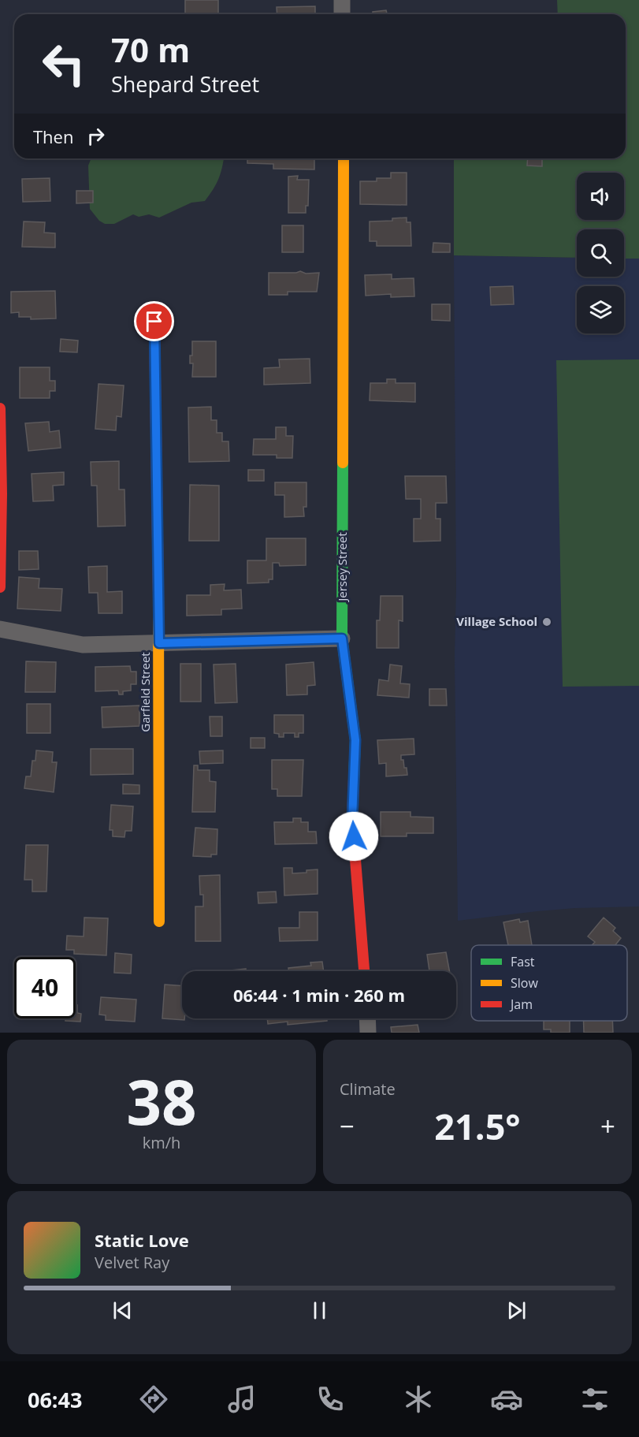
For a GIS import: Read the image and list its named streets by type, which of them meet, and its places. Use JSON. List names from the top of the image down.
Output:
{
  "streets": {
    "street": ["Jersey Street", "Garfield Street"]
  },
  "places": ["Village School"],
  "legend": ["Fast", "Slow", "Jam"],
  "page": {
    "turn": ["70 m", "Shepard Street"],
    "then": "Then",
    "limit": "40",
    "trip": "06:44 · 1 min · 260 m",
    "tile": [
      ["38", "km/h"],
      "Climate"
    ],
    "heat": ["−", "21.5°", "+"],
    "song": ["Static Love", "Velvet Ray"],
    "tabs": "06:43"
  }
}
